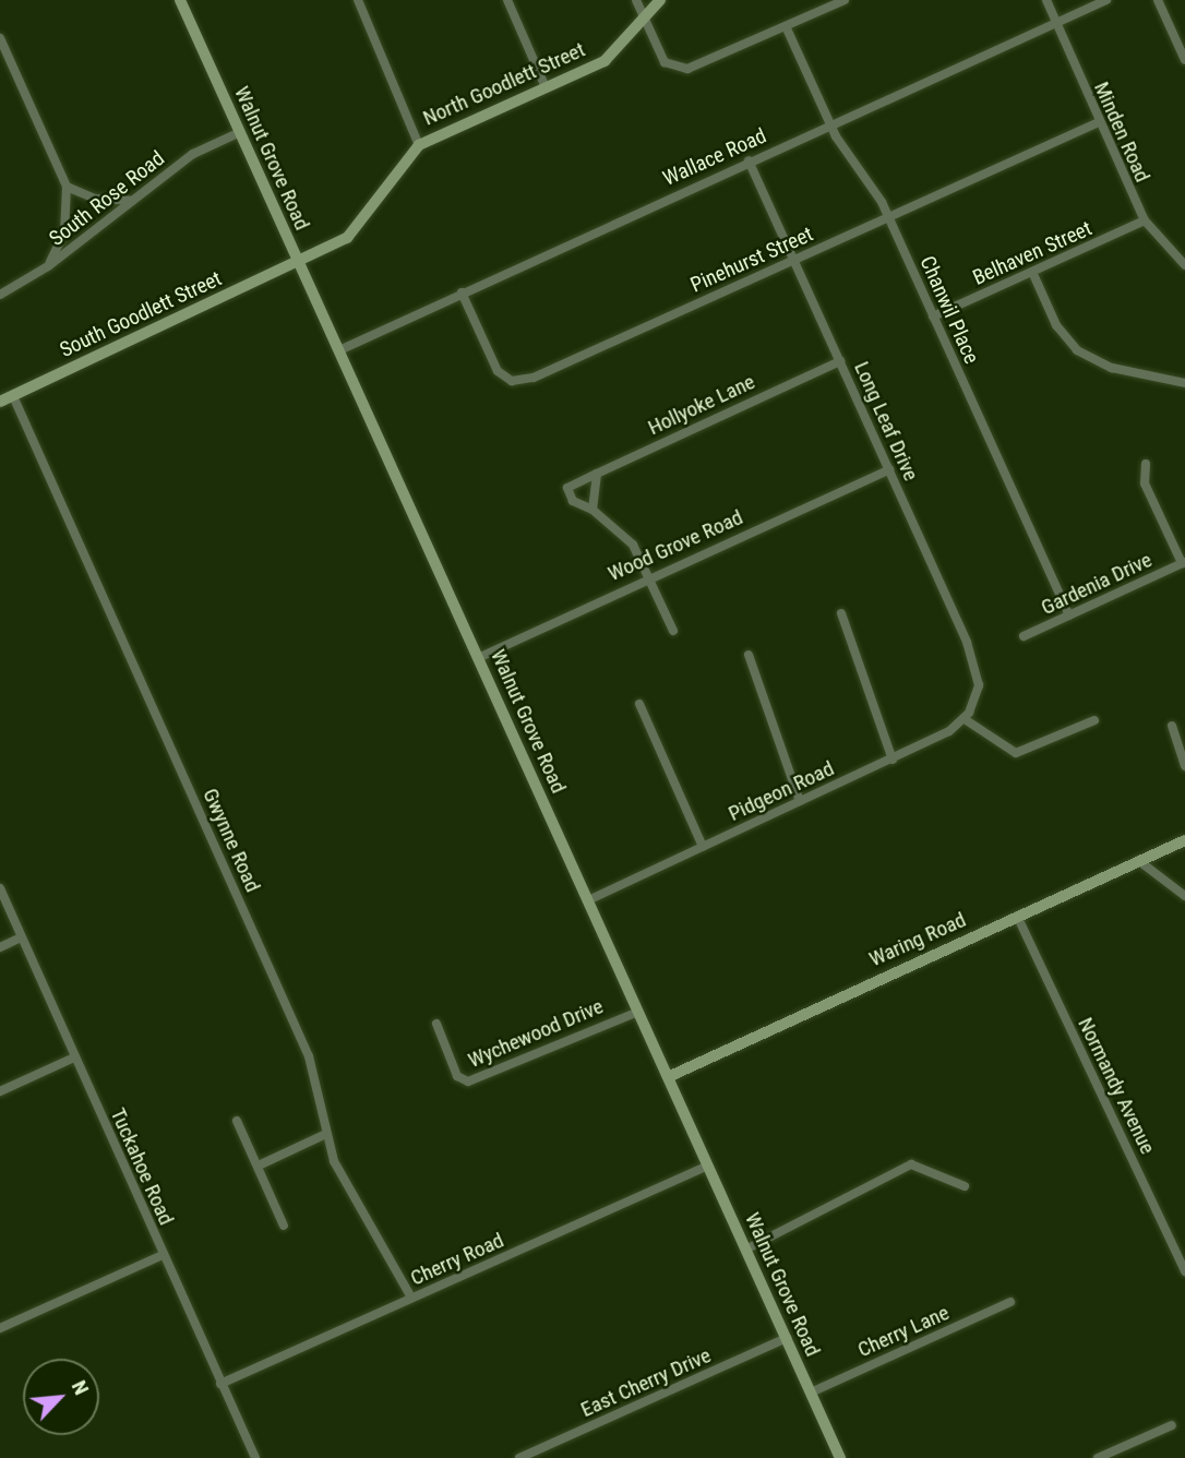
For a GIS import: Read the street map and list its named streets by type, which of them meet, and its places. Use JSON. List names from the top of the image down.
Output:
{
  "streets": {
    "main road": [
      "North Goodlett Street",
      "Walnut Grove Road",
      "South Goodlett Street",
      "Waring Road"
    ],
    "street": [
      "Minden Road",
      "Wallace Road",
      "South Rose Road",
      "Belhaven Street",
      "Pinehurst Street",
      "Chanwil Place",
      "Hollyoke Lane",
      "Long Leaf Drive",
      "Wood Grove Road",
      "Gardenia Drive",
      "Pidgeon Road",
      "Gwynne Road",
      "Wychewood Drive",
      "Normandy Avenue",
      "Tuckahoe Road",
      "Cherry Road",
      "Cherry Lane",
      "East Cherry Drive"
    ]
  },
  "crossings": [
    ["North Goodlett Street", "Walnut Grove Road"],
    ["North Goodlett Street", "South Goodlett Street"],
    ["Minden Road", "Wallace Road"],
    ["Minden Road", "Belhaven Street"],
    ["Minden Road", "Pinehurst Street"],
    ["Wallace Road", "Walnut Grove Road"],
    ["Wallace Road", "Pinehurst Street"],
    ["Wallace Road", "Chanwil Place"],
    ["Wallace Road", "Long Leaf Drive"],
    ["Walnut Grove Road", "South Rose Road"],
    ["Walnut Grove Road", "South Goodlett Street"],
    ["Walnut Grove Road", "Wood Grove Road"],
    ["Walnut Grove Road", "Pidgeon Road"],
    ["Walnut Grove Road", "Waring Road"],
    ["Walnut Grove Road", "Wychewood Drive"],
    ["Walnut Grove Road", "Cherry Road"],
    ["Walnut Grove Road", "Cherry Lane"],
    ["Walnut Grove Road", "East Cherry Drive"],
    ["Belhaven Street", "Chanwil Place"],
    ["Pinehurst Street", "Chanwil Place"],
    ["Pinehurst Street", "Long Leaf Drive"],
    ["Chanwil Place", "Gardenia Drive"],
    ["South Goodlett Street", "Gwynne Road"],
    ["Hollyoke Lane", "Long Leaf Drive"],
    ["Long Leaf Drive", "Wood Grove Road"],
    ["Long Leaf Drive", "Pidgeon Road"],
    ["Gwynne Road", "Cherry Road"],
    ["Waring Road", "Normandy Avenue"],
    ["Tuckahoe Road", "Cherry Road"]
  ],
  "north": "top right"
}
